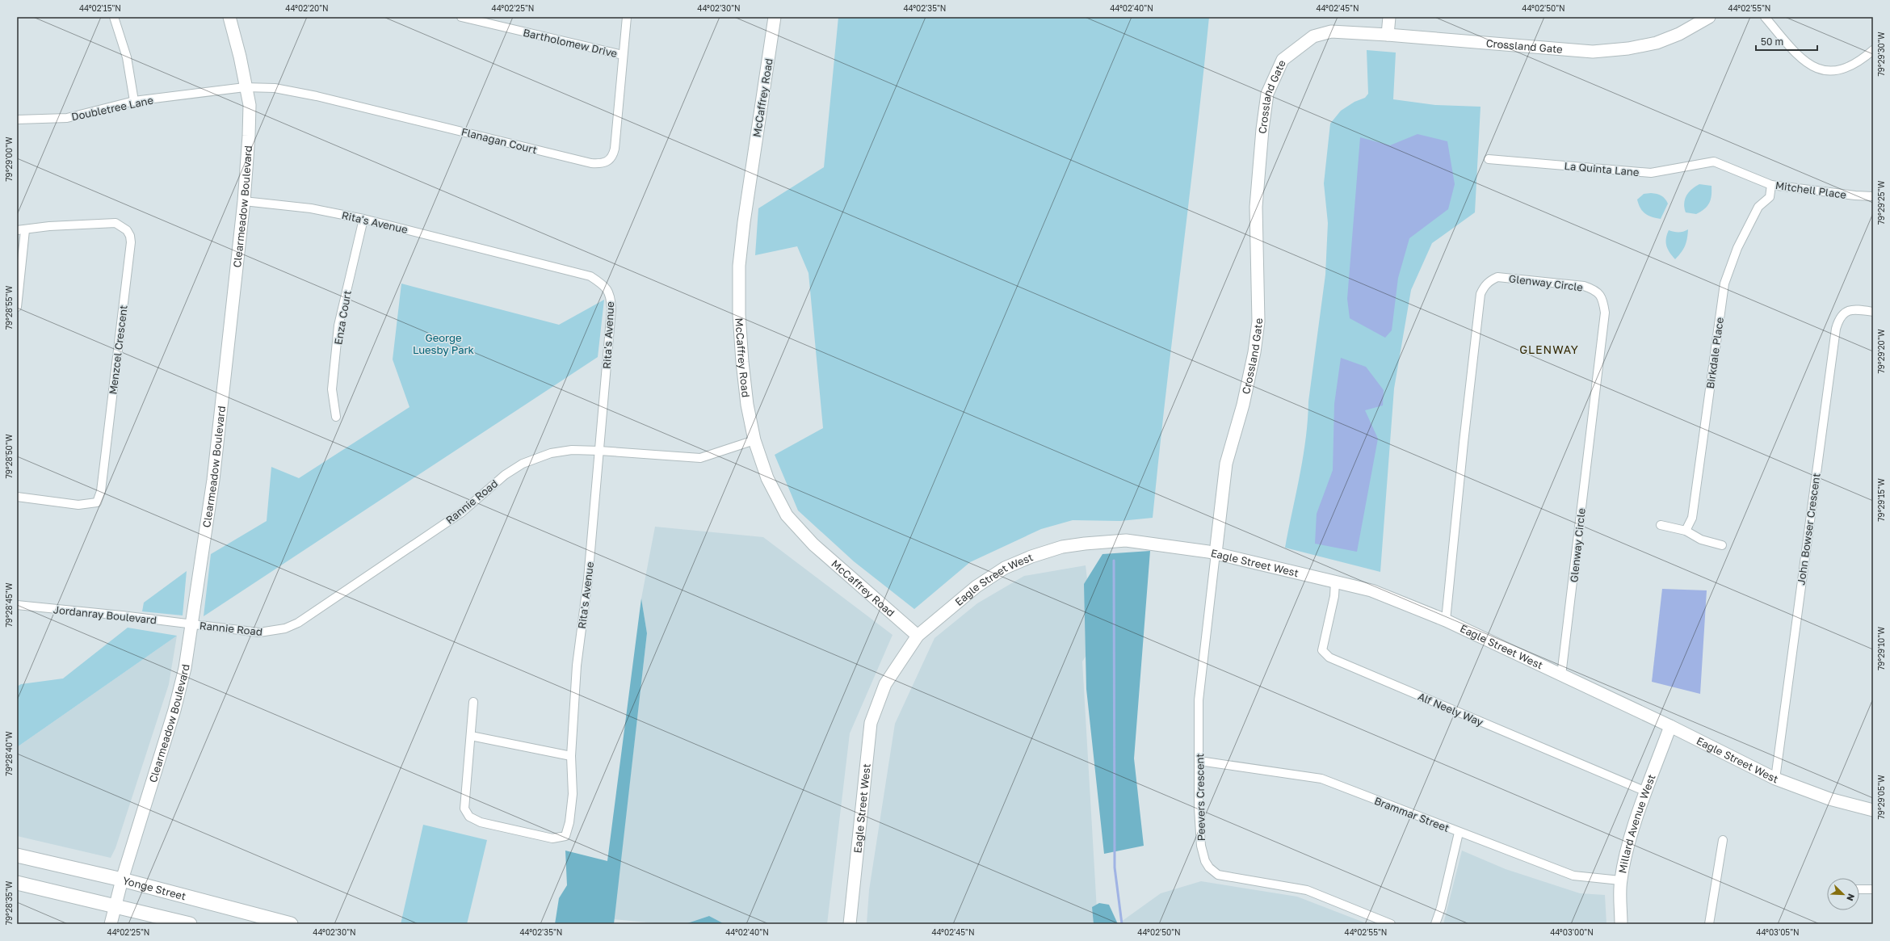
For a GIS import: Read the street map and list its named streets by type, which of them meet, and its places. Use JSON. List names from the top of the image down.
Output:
{
  "streets": {
    "main road": ["Yonge Street"],
    "street": [
      "Bartholomew Drive",
      "Crossland Gate",
      "McCaffrey Road",
      "Doubletree Lane",
      "Flanagan Court",
      "La Quinta Lane",
      "Mitchell Place",
      "Clearmeadow Boulevard",
      "Rita's Avenue",
      "Glenway Circle",
      "Enza Court",
      "Menzcel Crescent",
      "Birkdale Place",
      "Rannie Road",
      "John Bowser Crescent",
      "Eagle Street West",
      "Jordanray Boulevard",
      "Alf Neely Way",
      "Peevers Crescent",
      "Brammar Street",
      "Millard Avenue West"
    ]
  },
  "crossings": [
    ["Bartholomew Drive", "Flanagan Court"],
    ["Crossland Gate", "Eagle Street West"],
    ["Crossland Gate", "Peevers Crescent"],
    ["McCaffrey Road", "Rannie Road"],
    ["McCaffrey Road", "Eagle Street West"],
    ["Doubletree Lane", "Flanagan Court"],
    ["Doubletree Lane", "Clearmeadow Boulevard"],
    ["Flanagan Court", "Clearmeadow Boulevard"],
    ["La Quinta Lane", "Mitchell Place"],
    ["Mitchell Place", "Birkdale Place"],
    ["Clearmeadow Boulevard", "Rita's Avenue"],
    ["Clearmeadow Boulevard", "Rannie Road"],
    ["Clearmeadow Boulevard", "Jordanray Boulevard"],
    ["Clearmeadow Boulevard", "Yonge Street"],
    ["Rita's Avenue", "Enza Court"],
    ["Rita's Avenue", "Rannie Road"],
    ["Glenway Circle", "Eagle Street West"],
    ["Rannie Road", "Jordanray Boulevard"],
    ["John Bowser Crescent", "Eagle Street West"],
    ["Eagle Street West", "Alf Neely Way"],
    ["Eagle Street West", "Peevers Crescent"],
    ["Eagle Street West", "Millard Avenue West"],
    ["Alf Neely Way", "Millard Avenue West"],
    ["Peevers Crescent", "Brammar Street"],
    ["Brammar Street", "Millard Avenue West"]
  ],
  "districts": ["GLENWAY"],
  "parks": ["George Luesby Park"],
  "scale_bar": "50 m",
  "north": "bottom right",
  "coordinates": [
    "44°02'15\"N",
    "44°02'20\"N",
    "44°02'25\"N",
    "44°02'30\"N",
    "44°02'35\"N",
    "44°02'40\"N",
    "44°02'45\"N",
    "44°02'50\"N",
    "44°02'55\"N",
    "79°29'30\"W",
    "79°29'00\"W",
    "79°29'25\"W",
    "79°28'55\"W",
    "79°29'20\"W",
    "79°28'50\"W",
    "79°29'15\"W",
    "79°28'45\"W",
    "79°29'10\"W",
    "79°28'40\"W",
    "79°29'05\"W",
    "79°28'35\"W",
    "44°03'00\"N",
    "44°03'05\"N"
  ]
}
